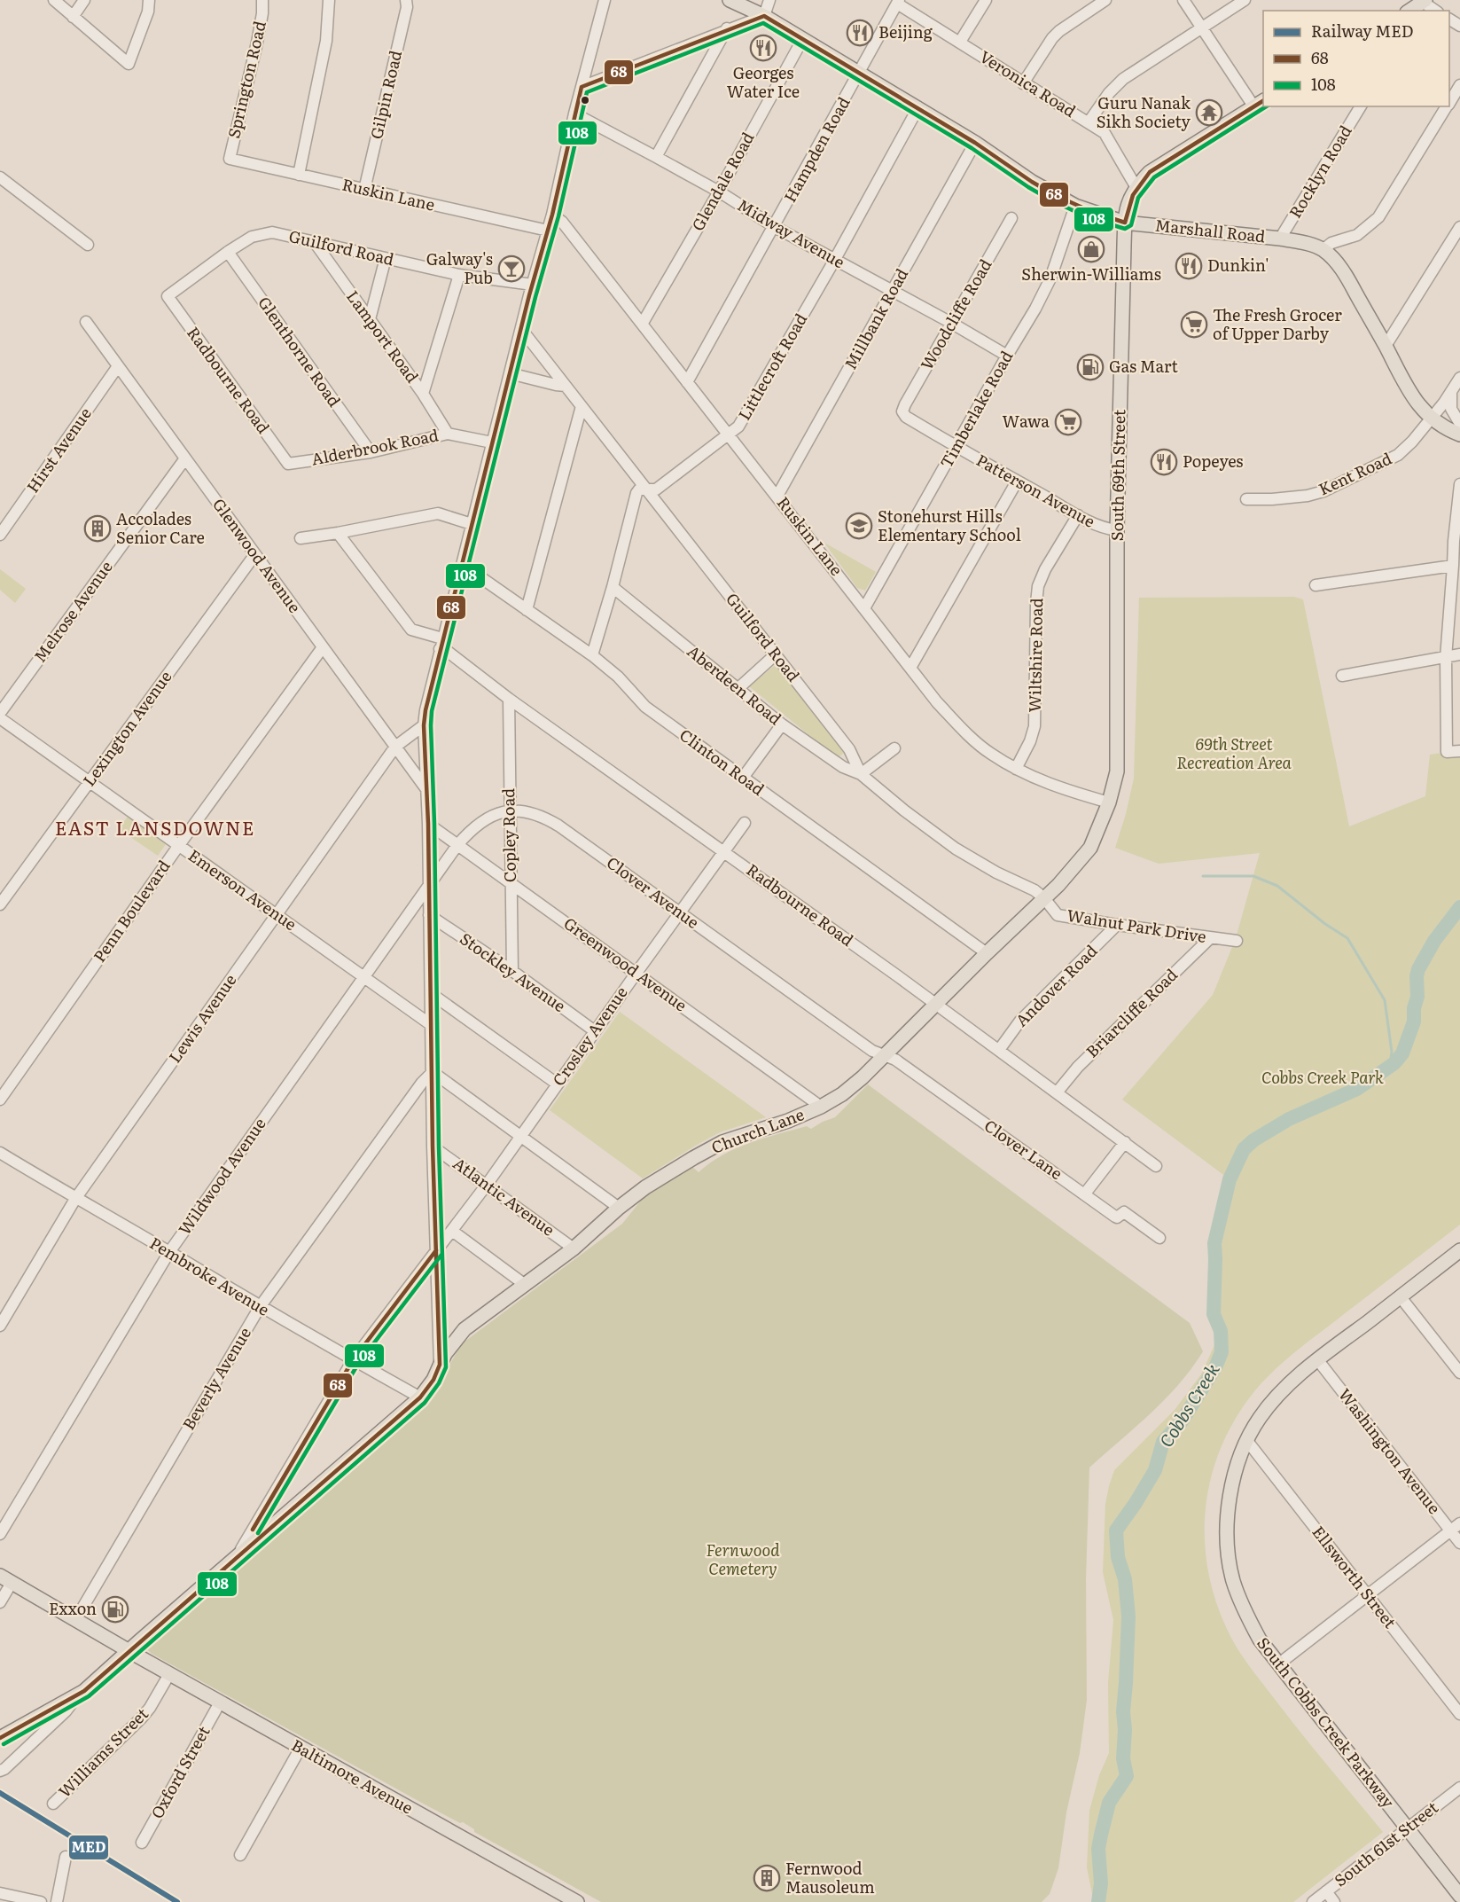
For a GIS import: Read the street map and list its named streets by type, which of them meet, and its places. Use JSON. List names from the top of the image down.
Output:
{
  "streets": {
    "main road": [
      "Marshall Road",
      "South 69th Street",
      "Church Lane",
      "South Cobbs Creek Parkway",
      "Baltimore Avenue"
    ],
    "street": [
      "Springton Road",
      "Veronica Road",
      "Gilpin Road",
      "Hampden Road",
      "Rocklyn Road",
      "Glendale Road",
      "Ruskin Lane",
      "Midway Avenue",
      "Guilford Road",
      "Woodcliffe Road",
      "Millbank Road",
      "Lamport Road",
      "Glenthorne Road",
      "Littlecroft Road",
      "Radbourne Road",
      "Timberlake Road",
      "Alderbrook Road",
      "Hirst Avenue",
      "Kent Road",
      "Patterson Avenue",
      "Glenwood Avenue",
      "Melrose Avenue",
      "Wiltshire Road",
      "Aberdeen Road",
      "Lexington Avenue",
      "Clinton Road",
      "Copley Road",
      "Emerson Avenue",
      "Clover Avenue",
      "Penn Boulevard",
      "Walnut Park Drive",
      "Greenwood Avenue",
      "Stockley Avenue",
      "Andover Road",
      "Briarcliffe Road",
      "Lewis Avenue",
      "Crosley Avenue",
      "Clover Lane",
      "Wildwood Avenue",
      "Atlantic Avenue",
      "Pembroke Avenue",
      "Beverly Avenue",
      "Washington Avenue",
      "Ellsworth Street",
      "Williams Street",
      "Oxford Street",
      "South 61st Street"
    ]
  },
  "crossings": [
    ["Springton Road", "Ruskin Lane"],
    ["Veronica Road", "Hampden Road"],
    ["Veronica Road", "South 69th Street"],
    ["Gilpin Road", "Ruskin Lane"],
    ["Hampden Road", "Ruskin Lane"],
    ["Hampden Road", "Marshall Road"],
    ["Hampden Road", "Midway Avenue"],
    ["Rocklyn Road", "Marshall Road"],
    ["Glendale Road", "Ruskin Lane"],
    ["Glendale Road", "Marshall Road"],
    ["Glendale Road", "Midway Avenue"],
    ["Ruskin Lane", "Millbank Road"],
    ["Ruskin Lane", "Littlecroft Road"],
    ["Ruskin Lane", "Timberlake Road"],
    ["Ruskin Lane", "South 69th Street"],
    ["Ruskin Lane", "Wiltshire Road"],
    ["Marshall Road", "Millbank Road"],
    ["Marshall Road", "Littlecroft Road"],
    ["Marshall Road", "Timberlake Road"],
    ["Marshall Road", "Kent Road"],
    ["Marshall Road", "South 69th Street"],
    ["Midway Avenue", "Woodcliffe Road"],
    ["Midway Avenue", "Millbank Road"],
    ["Midway Avenue", "Littlecroft Road"],
    ["Midway Avenue", "Timberlake Road"],
    ["Guilford Road", "Lamport Road"],
    ["Guilford Road", "Glenthorne Road"],
    ["Guilford Road", "Littlecroft Road"],
    ["Guilford Road", "Radbourne Road"],
    ["Guilford Road", "South 69th Street"],
    ["Guilford Road", "Aberdeen Road"],
    ["Guilford Road", "Walnut Park Drive"],
    ["Guilford Road", "Church Lane"],
    ["Woodcliffe Road", "Patterson Avenue"],
    ["Lamport Road", "Alderbrook Road"],
    ["Glenthorne Road", "Alderbrook Road"],
    ["Radbourne Road", "Alderbrook Road"],
    ["Radbourne Road", "Copley Road"],
    ["Radbourne Road", "Andover Road"],
    ["Radbourne Road", "Briarcliffe Road"],
    ["Radbourne Road", "Crosley Avenue"],
    ["Radbourne Road", "Church Lane"],
    ["Timberlake Road", "Patterson Avenue"],
    ["Hirst Avenue", "Glenwood Avenue"],
    ["South 69th Street", "Patterson Avenue"],
    ["South 69th Street", "Walnut Park Drive"],
    ["South 69th Street", "Church Lane"],
    ["Patterson Avenue", "Wiltshire Road"],
    ["Glenwood Avenue", "Melrose Avenue"],
    ["Glenwood Avenue", "Lexington Avenue"],
    ["Glenwood Avenue", "Penn Boulevard"],
    ["Glenwood Avenue", "Lewis Avenue"],
    ["Lexington Avenue", "Emerson Avenue"],
    ["Clinton Road", "Church Lane"],
    ["Copley Road", "Clover Avenue"],
    ["Copley Road", "Greenwood Avenue"],
    ["Copley Road", "Stockley Avenue"],
    ["Emerson Avenue", "Penn Boulevard"],
    ["Emerson Avenue", "Lewis Avenue"],
    ["Emerson Avenue", "Wildwood Avenue"],
    ["Clover Avenue", "Crosley Avenue"],
    ["Clover Avenue", "Church Lane"],
    ["Clover Avenue", "Clover Lane"],
    ["Walnut Park Drive", "Andover Road"],
    ["Walnut Park Drive", "Briarcliffe Road"],
    ["Walnut Park Drive", "Church Lane"],
    ["Greenwood Avenue", "Crosley Avenue"],
    ["Greenwood Avenue", "Church Lane"],
    ["Stockley Avenue", "Crosley Avenue"],
    ["Lewis Avenue", "Pembroke Avenue"],
    ["Crosley Avenue", "Church Lane"],
    ["Crosley Avenue", "Atlantic Avenue"],
    ["Crosley Avenue", "Pembroke Avenue"],
    ["Church Lane", "Clover Lane"],
    ["Church Lane", "Atlantic Avenue"],
    ["Church Lane", "Pembroke Avenue"],
    ["Church Lane", "Baltimore Avenue"],
    ["Wildwood Avenue", "Pembroke Avenue"],
    ["Pembroke Avenue", "Beverly Avenue"],
    ["Beverly Avenue", "Baltimore Avenue"],
    ["Washington Avenue", "South Cobbs Creek Parkway"],
    ["Ellsworth Street", "South Cobbs Creek Parkway"],
    ["South Cobbs Creek Parkway", "South 61st Street"],
    ["Williams Street", "Baltimore Avenue"],
    ["Oxford Street", "Baltimore Avenue"]
  ],
  "districts": ["EAST LANSDOWNE"],
  "water": ["Cobbs Creek"],
  "parks": ["69th Street Recreation Area", "Cobbs Creek Park", "Fernwood Cemetery"],
  "places": {
    "restaurant": [
      "Beijing",
      "Georges Water Ice",
      "Dunkin'",
      "Popeyes"
    ],
    "temple": ["Guru Nanak Sikh Society"],
    "shop": ["Sherwin-Williams"],
    "bar": ["Galway's Pub"],
    "supermarket": ["The Fresh Grocer of Upper Darby", "Wawa"],
    "fuel station": ["Gas Mart", "Exxon"],
    "school or university": ["Stonehurst Hills Elementary School"],
    "building": ["Accolades Senior Care", "Fernwood Mausoleum"]
  },
  "lines": ["transit line 68", "transit line 108", "rail line MED"],
  "legend": ["Railway MED", "68", "108"]
}
